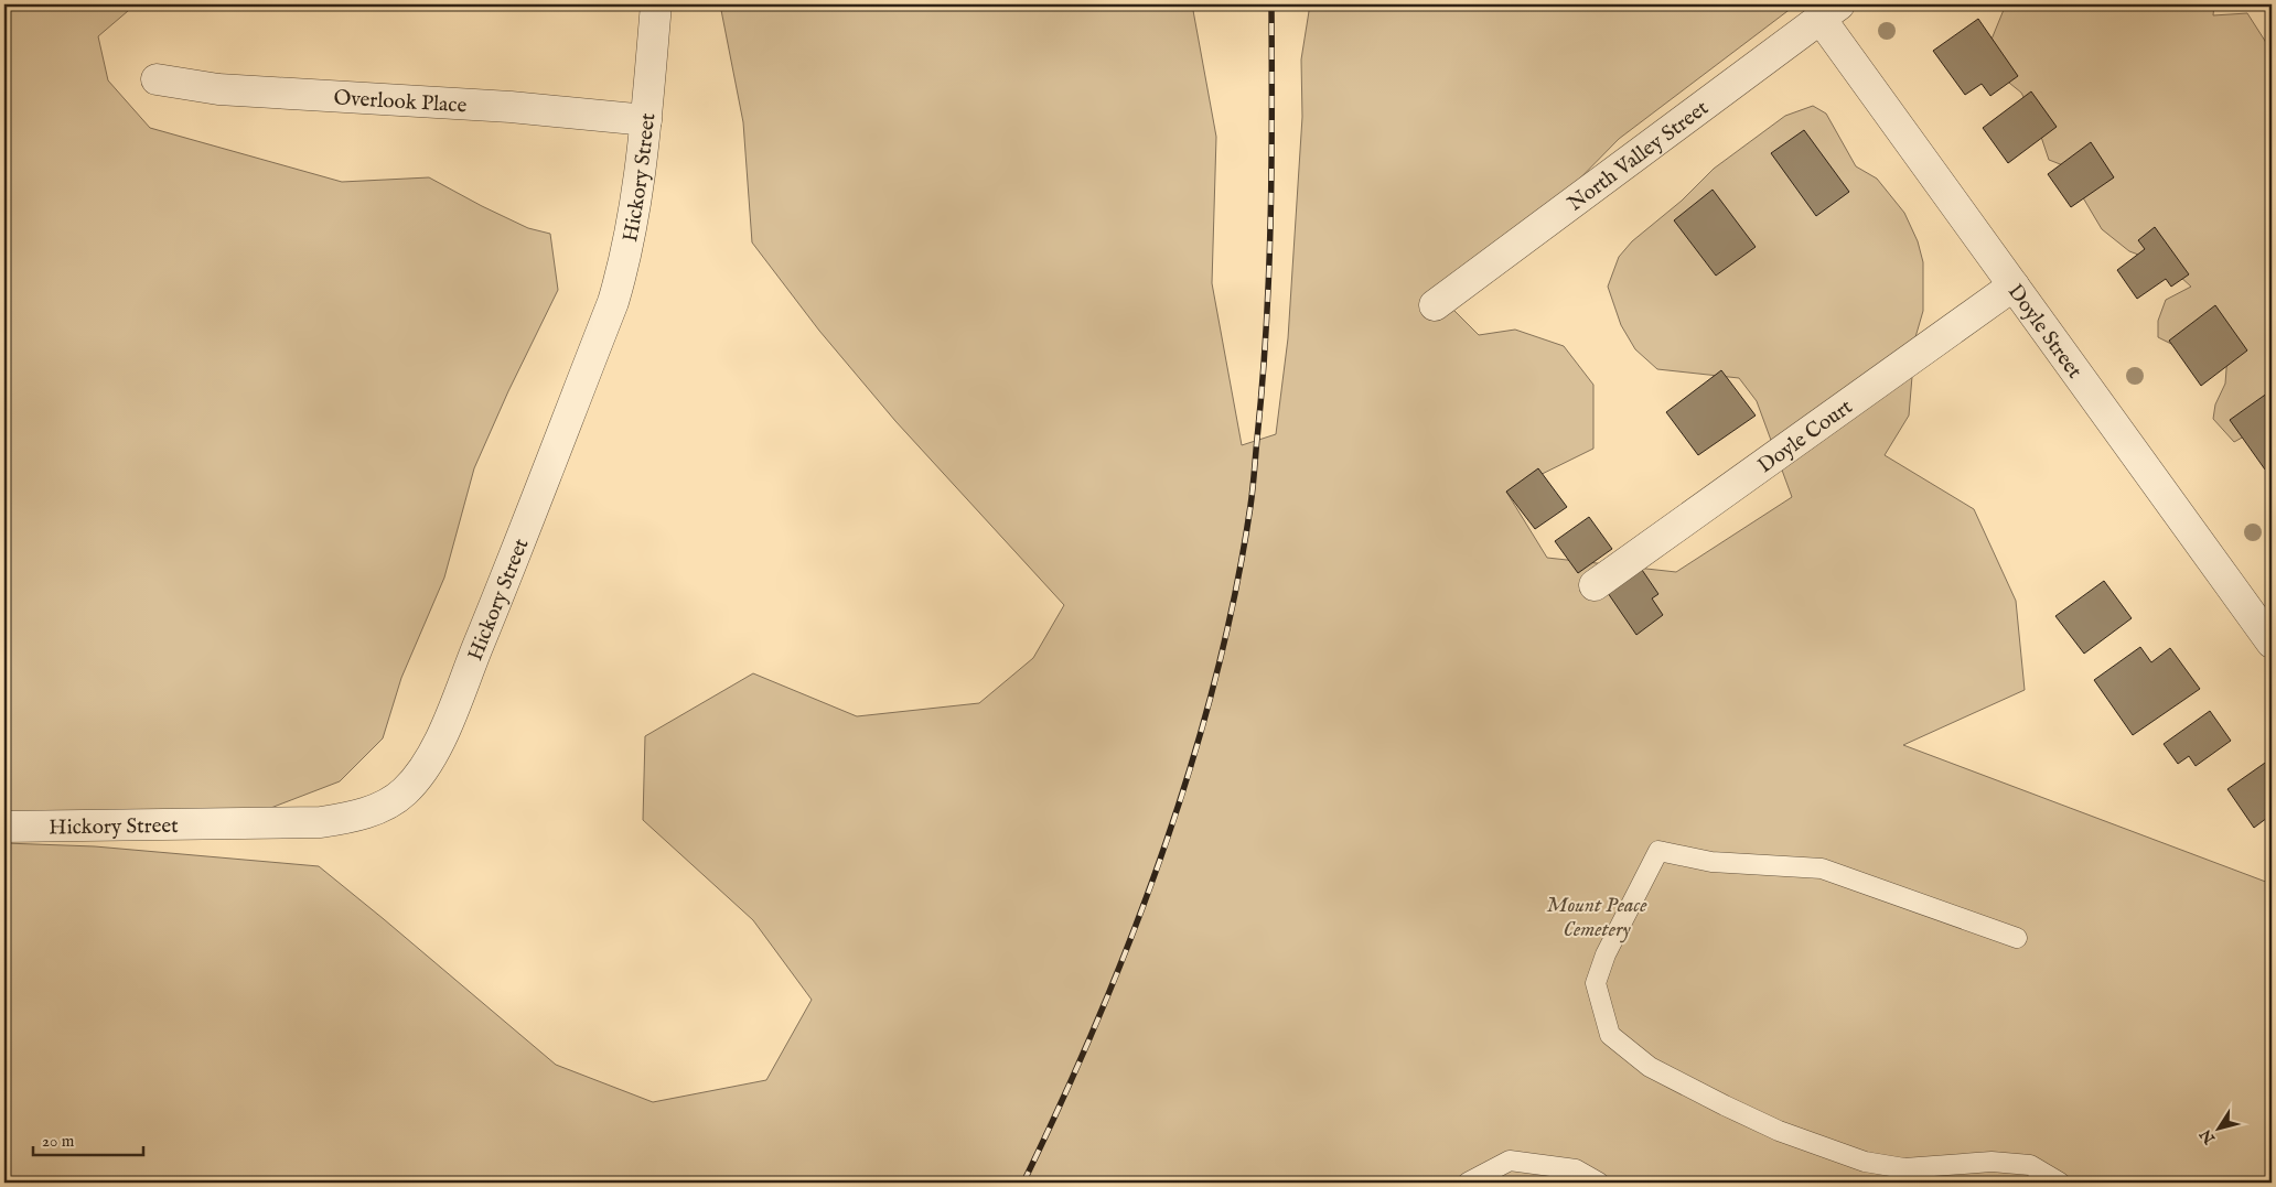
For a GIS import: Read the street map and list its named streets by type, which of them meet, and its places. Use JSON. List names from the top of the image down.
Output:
{
  "streets": {
    "street": [
      "Overlook Place",
      "North Valley Street",
      "Hickory Street",
      "Doyle Street",
      "Doyle Court"
    ]
  },
  "crossings": [
    ["Overlook Place", "Hickory Street"],
    ["North Valley Street", "Doyle Street"],
    ["Doyle Street", "Doyle Court"]
  ],
  "parks": ["Mount Peace Cemetery"],
  "scale_bar": "20 m",
  "north": "bottom left"
}
